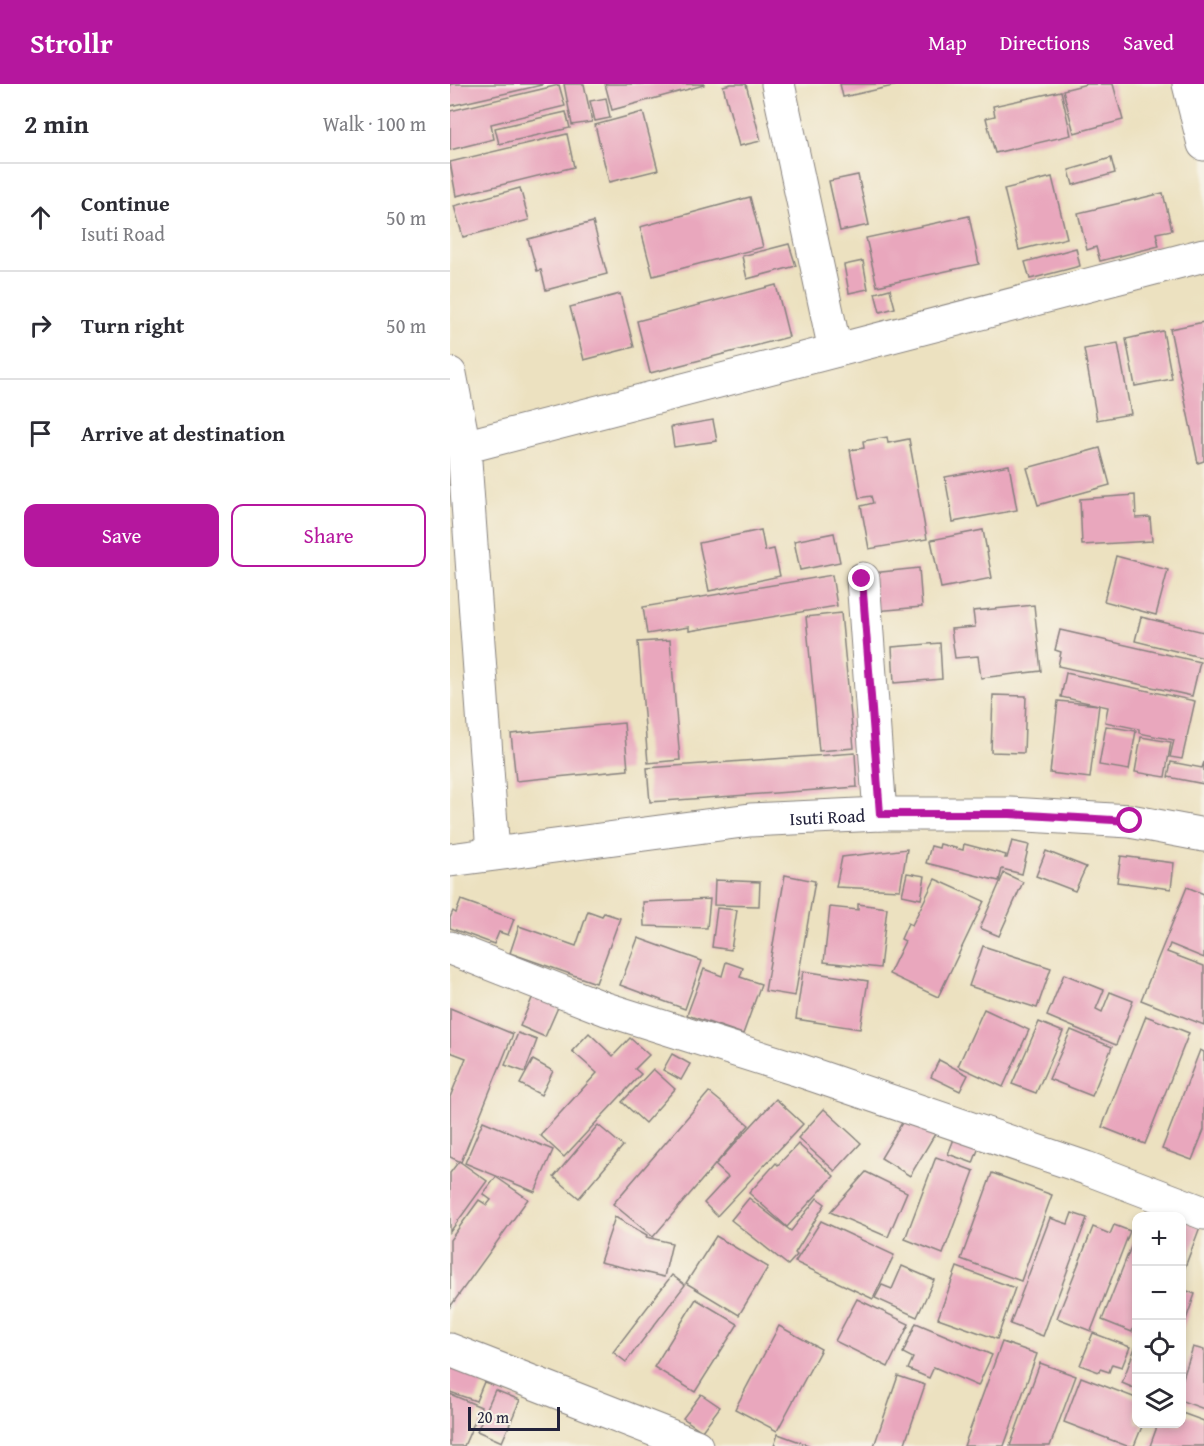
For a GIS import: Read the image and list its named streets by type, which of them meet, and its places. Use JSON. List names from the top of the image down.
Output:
{
  "streets": {
    "street": ["Isuti Road"]
  },
  "scale_bar": "20 m",
  "page": {
    "header": "Strollr",
    "nav": ["Map", "Directions", "Saved"],
    "heading": ["2 min", "Walk · 100 m"],
    "list": [
      ["Continue", "Isuti Road", "50 m"],
      ["Turn right", "50 m"],
      "Arrive at destination"
    ],
    "buttons": ["Save", "Share"],
    "map_buttons": ["+", "−"],
    "scale": "20 m"
  }
}
